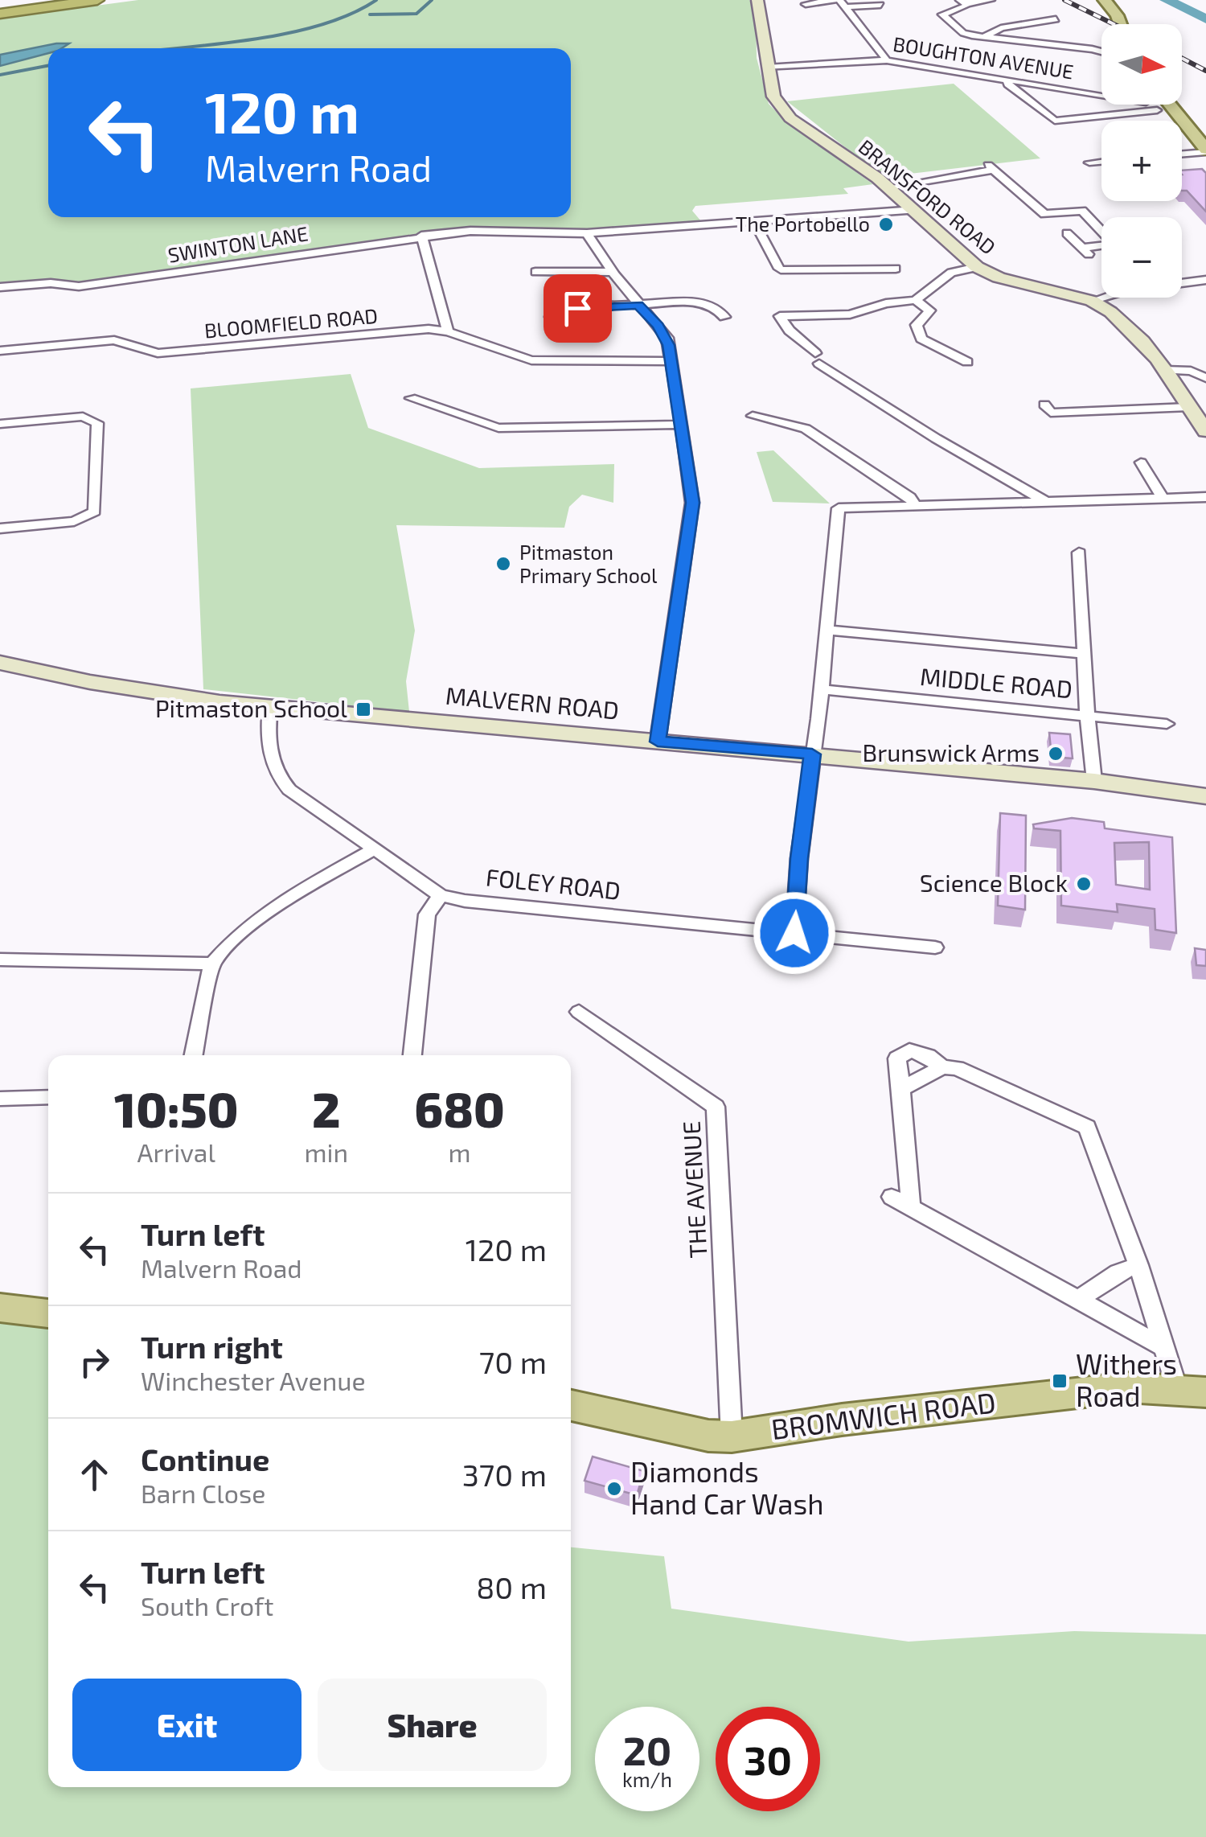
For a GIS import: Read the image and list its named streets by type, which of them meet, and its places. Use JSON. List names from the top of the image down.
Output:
{
  "streets": {
    "main road": ["BRANSFORD ROAD", "MALVERN ROAD", "BROMWICH ROAD"],
    "street": [
      "BOUGHTON AVENUE",
      "SWINTON LANE",
      "BLOOMFIELD ROAD",
      "MIDDLE ROAD",
      "FOLEY ROAD",
      "THE AVENUE"
    ]
  },
  "crossings": [
    ["BOUGHTON AVENUE", "BRANSFORD ROAD"],
    ["BRANSFORD ROAD", "SWINTON LANE"],
    ["MALVERN ROAD", "FOLEY ROAD"],
    ["THE AVENUE", "BROMWICH ROAD"]
  ],
  "places": {
    "other": [
      "The Portobello",
      "Pitmaston Primary School",
      "Brunswick Arms",
      "Science Block",
      "Diamonds Hand Car Wash"
    ],
    "transit": ["Pitmaston School", "Withers Road"]
  },
  "north": "right",
  "page": {
    "map_buttons": ["+", "−"],
    "turn": ["120 m", "Malvern Road"],
    "eta": [
      "10:50",
      "Arrival",
      "2",
      "min",
      "680",
      "m"
    ],
    "list": [
      {
        "name": "Turn left",
        "note": "Malvern Road",
        "value": "120 m"
      },
      {
        "name": "Turn right",
        "note": "Winchester Avenue",
        "value": "70 m"
      },
      {
        "name": "Continue",
        "note": "Barn Close",
        "value": "370 m"
      },
      {
        "name": "Turn left",
        "note": "South Croft",
        "value": "80 m"
      }
    ],
    "buttons": ["Exit", "Share"],
    "speed": "20 km/h",
    "limit": "30"
  }
}
